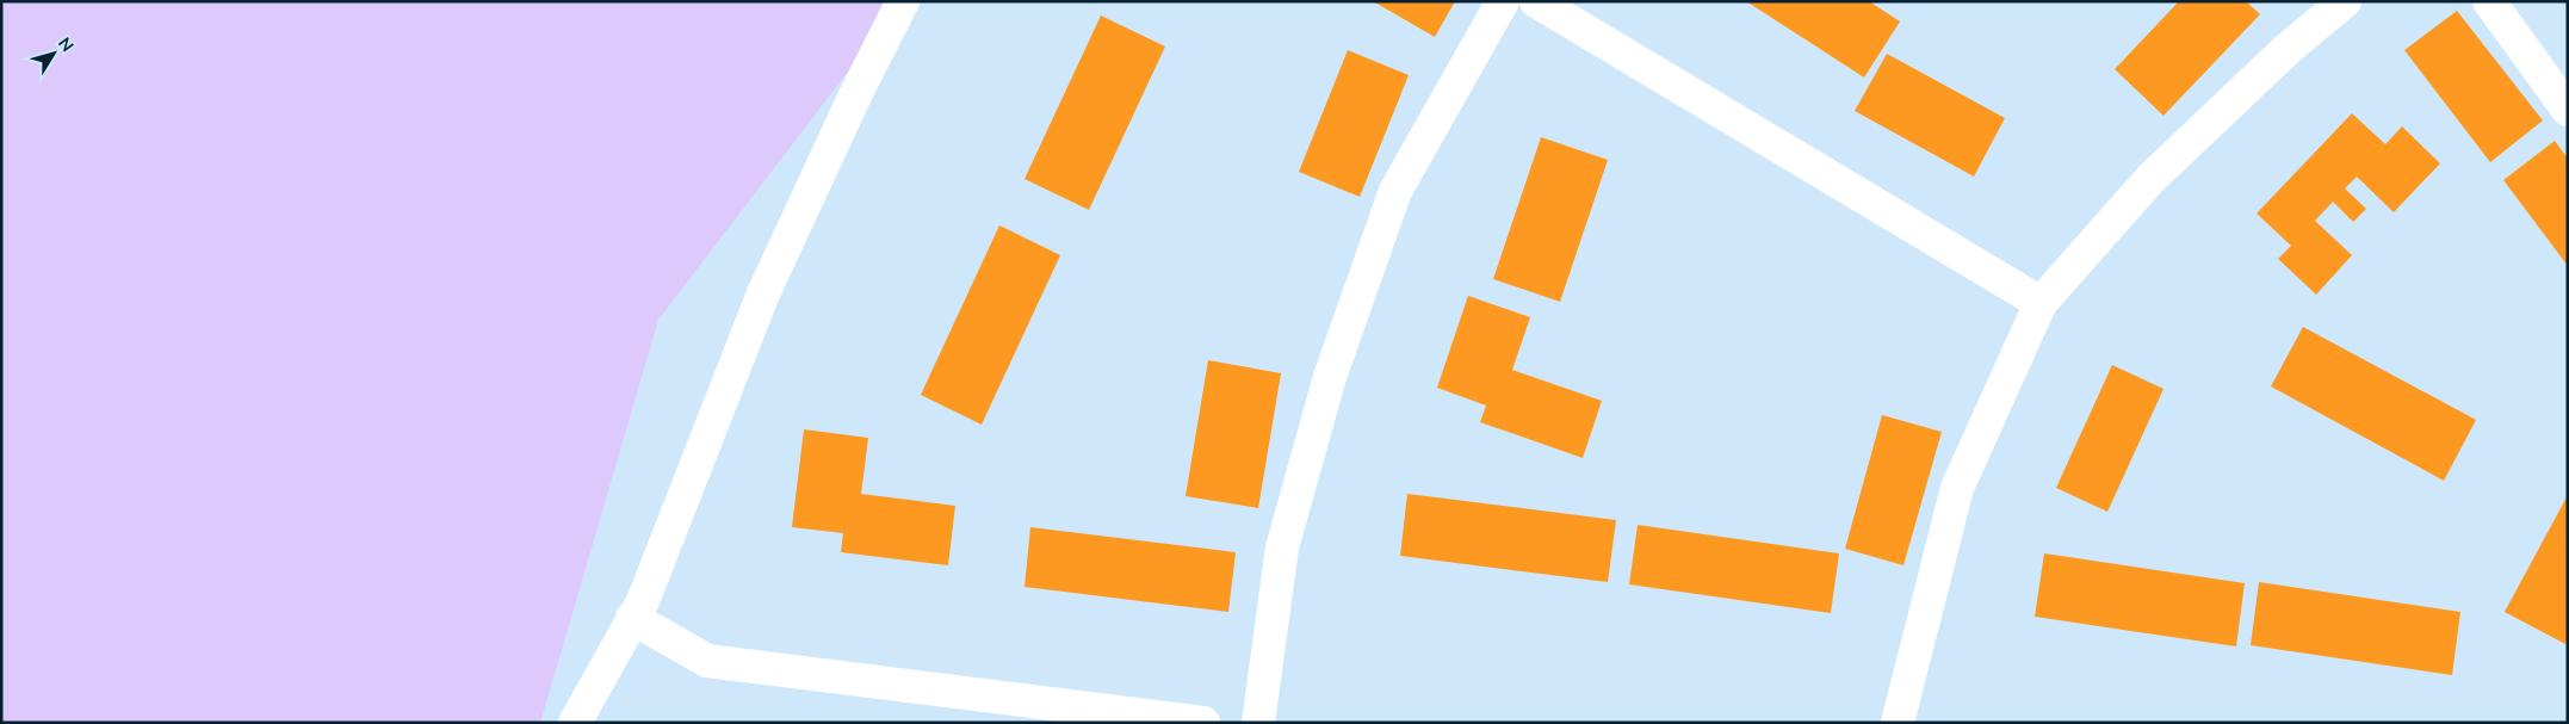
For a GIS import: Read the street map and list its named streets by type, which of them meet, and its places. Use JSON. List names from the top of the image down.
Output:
{
  "north": "top right"
}
